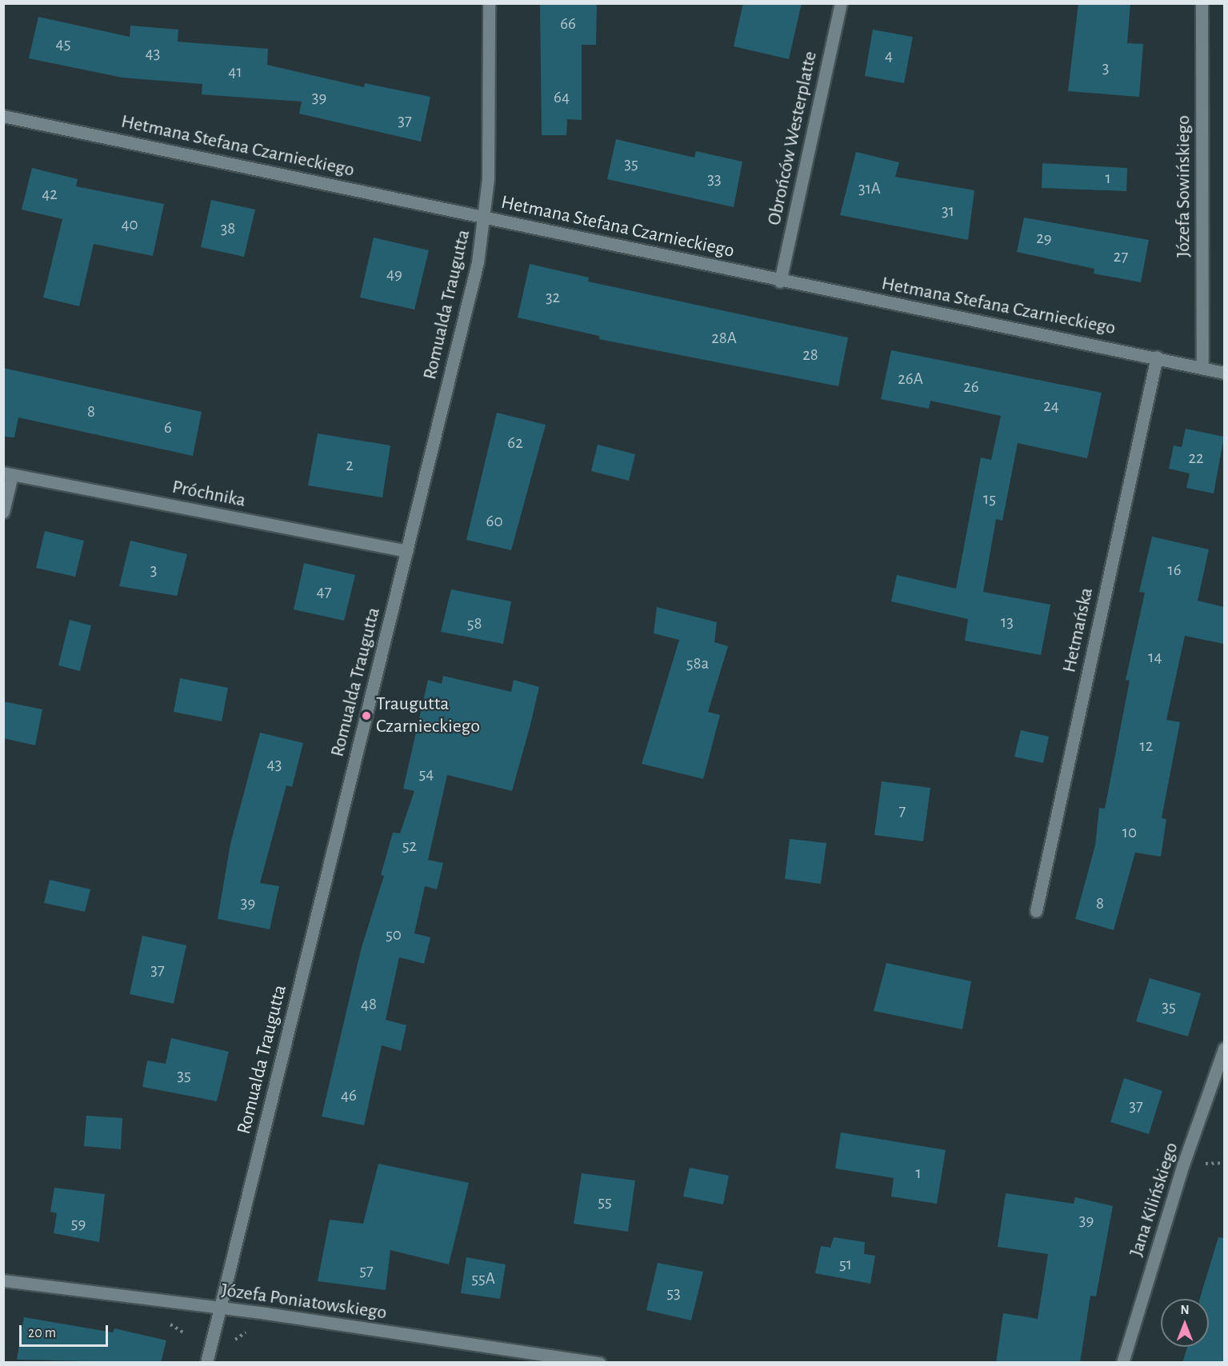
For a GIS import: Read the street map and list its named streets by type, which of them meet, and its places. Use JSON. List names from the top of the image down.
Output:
{
  "streets": {
    "street": [
      "Obrońców Westerplatte",
      "Hetmana Stefana Czarnieckiego",
      "Józefa Sowińskiego",
      "Romualda Traugutta",
      "Próchnika",
      "Hetmańska",
      "Jana Kilińskiego",
      "Józefa Poniatowskiego"
    ]
  },
  "crossings": [
    ["Obrońców Westerplatte", "Hetmana Stefana Czarnieckiego"],
    ["Hetmana Stefana Czarnieckiego", "Józefa Sowińskiego"],
    ["Hetmana Stefana Czarnieckiego", "Romualda Traugutta"],
    ["Hetmana Stefana Czarnieckiego", "Hetmańska"],
    ["Romualda Traugutta", "Próchnika"],
    ["Romualda Traugutta", "Józefa Poniatowskiego"]
  ],
  "places": ["Traugutta Czarnieckiego"],
  "house_numbers": [
    "66",
    "45",
    "43",
    "4",
    "3",
    "41",
    "39",
    "64",
    "37",
    "35",
    "1",
    "33",
    "31A",
    "42",
    "31",
    "40",
    "38",
    "29",
    "27",
    "49",
    "32",
    "28A",
    "28",
    "26A",
    "26",
    "24",
    "8",
    "6",
    "62",
    "22",
    "2",
    "15",
    "60",
    "3",
    "16",
    "47",
    "13",
    "58",
    "14",
    "58a",
    "12",
    "43",
    "54",
    "7",
    "10",
    "52",
    "39",
    "8",
    "50",
    "37",
    "48",
    "35",
    "35",
    "46",
    "37",
    "1",
    "55",
    "39",
    "59",
    "51",
    "57",
    "55A",
    "53"
  ],
  "scale_bar": "20 m",
  "north": "top"
}
